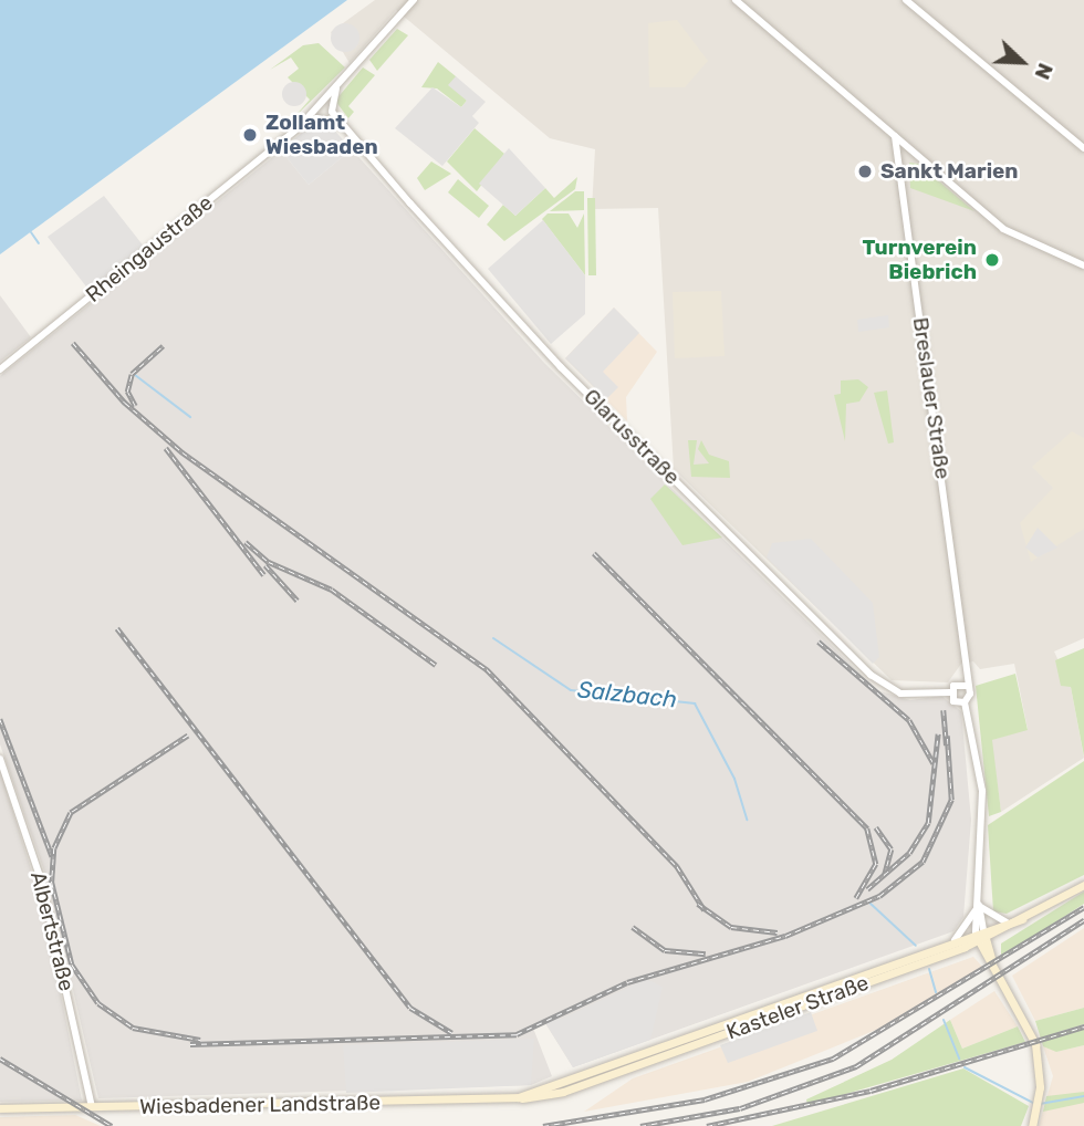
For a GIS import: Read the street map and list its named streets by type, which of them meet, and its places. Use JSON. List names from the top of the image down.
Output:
{
  "streets": {
    "main road": ["Kasteler Straße", "Wiesbadener Landstraße"],
    "street": [
      "Rheingaustraße",
      "Breslauer Straße",
      "Glarusstraße",
      "Albertstraße"
    ]
  },
  "crossings": [
    ["Rheingaustraße", "Glarusstraße"],
    ["Albertstraße", "Wiesbadener Landstraße"],
    ["Kasteler Straße", "Wiesbadener Landstraße"]
  ],
  "water": ["Salzbach"],
  "places": ["Zollamt Wiesbaden", "Sankt Marien", "Turnverein Biebrich"],
  "north": "bottom right"
}
